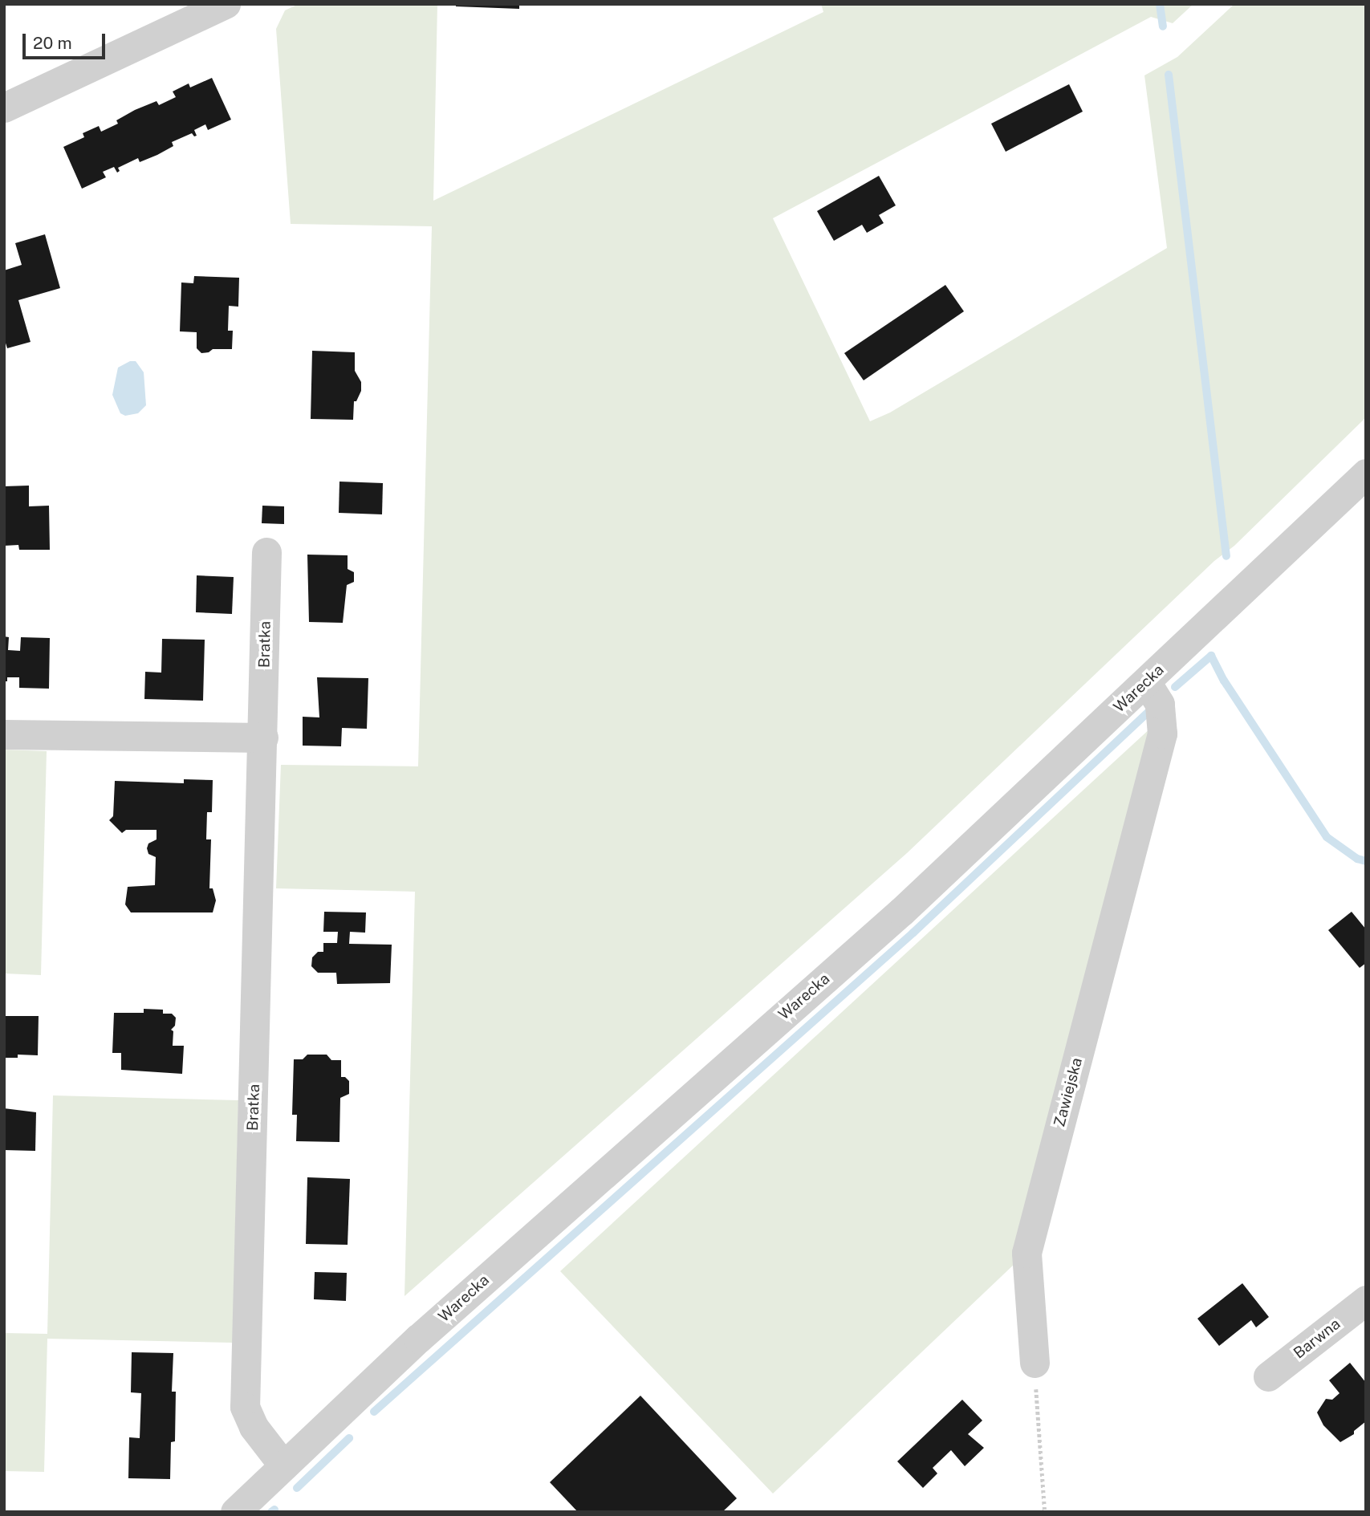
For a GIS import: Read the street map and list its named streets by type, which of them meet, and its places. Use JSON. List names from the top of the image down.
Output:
{
  "streets": {
    "street": [
      "Bratka",
      "Warecka",
      "Zawiejska",
      "Barwna"
    ]
  },
  "crossings": [
    ["Bratka", "Warecka"],
    ["Warecka", "Zawiejska"]
  ],
  "scale_bar": "20 m"
}
